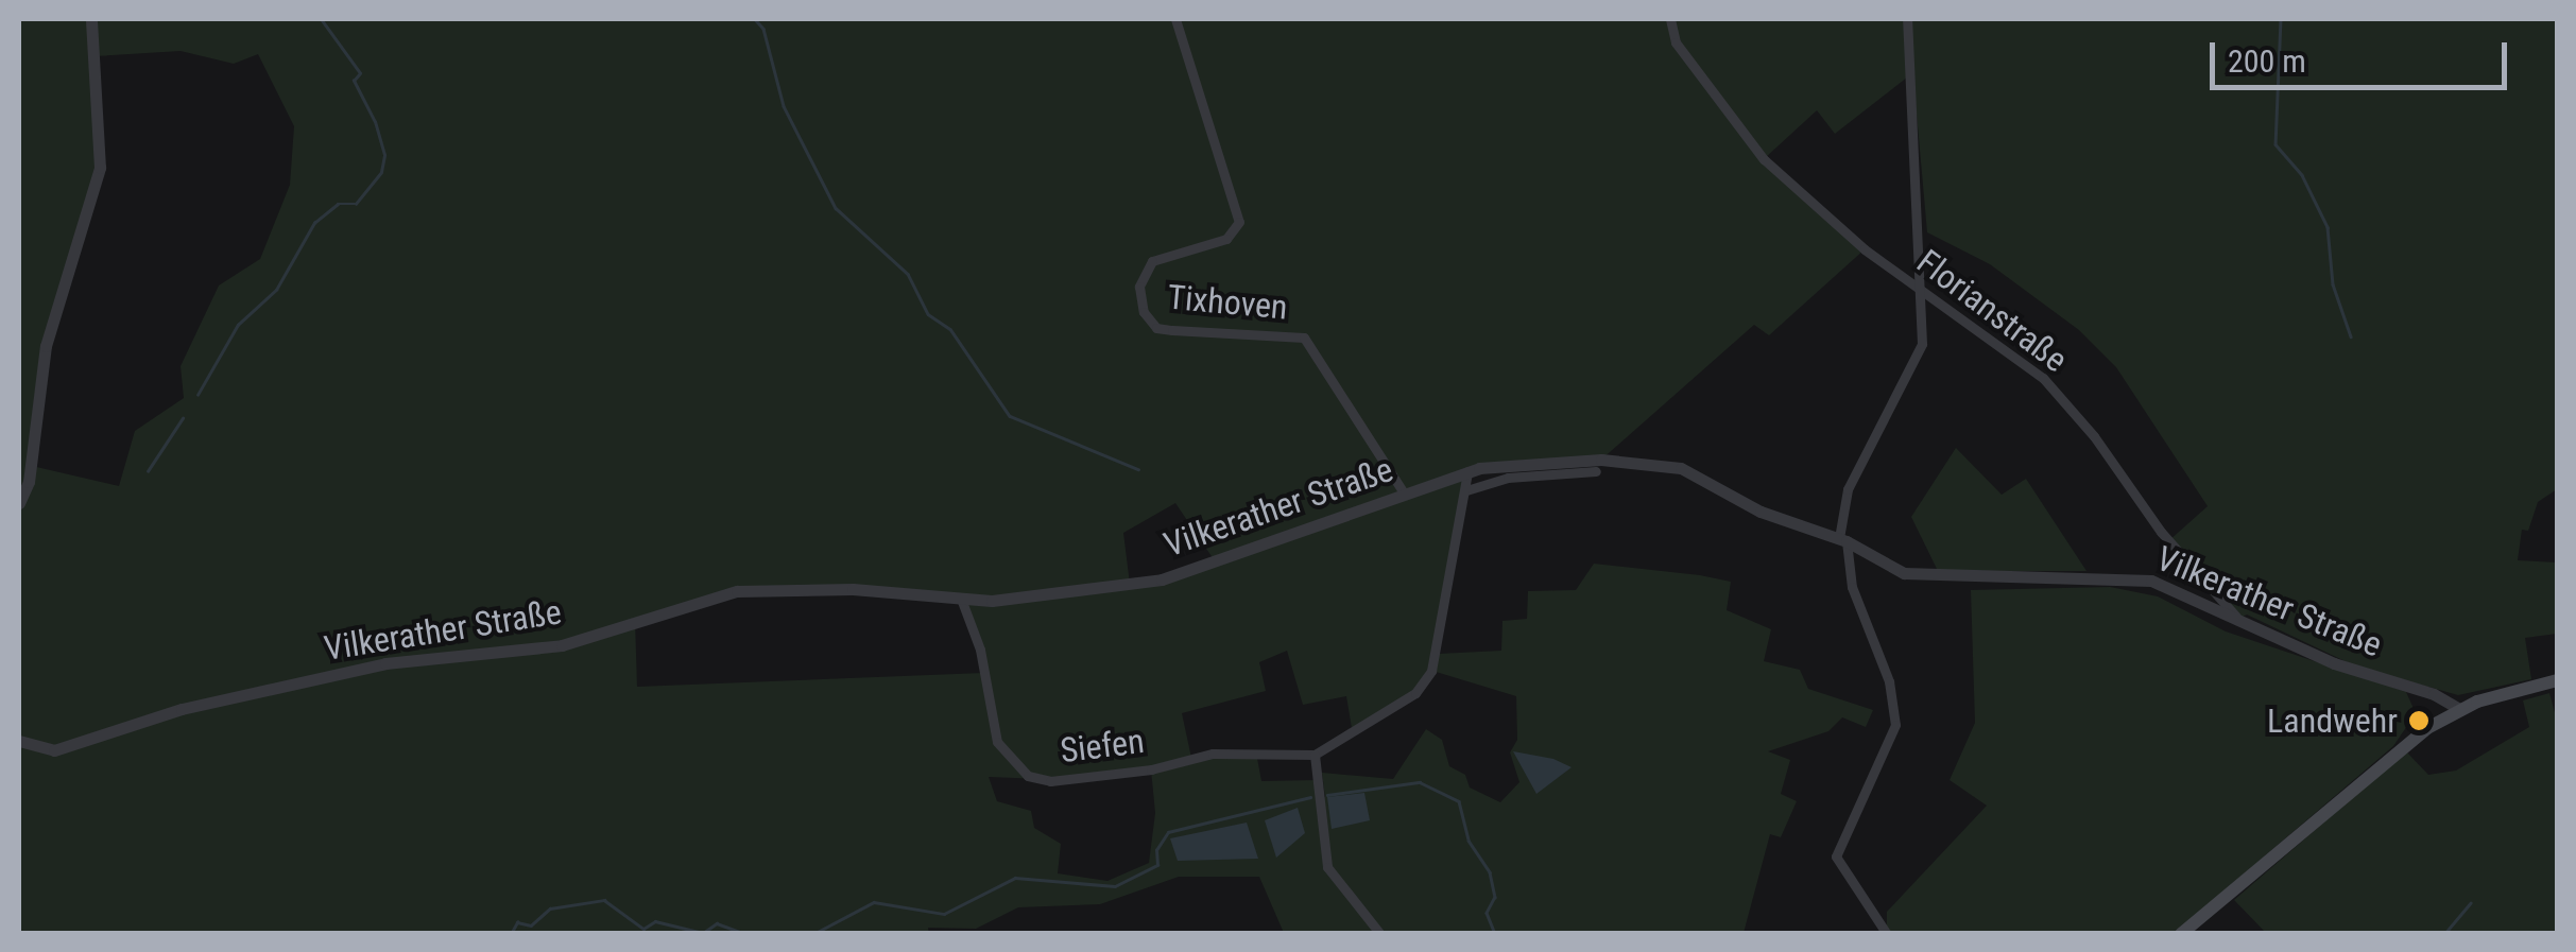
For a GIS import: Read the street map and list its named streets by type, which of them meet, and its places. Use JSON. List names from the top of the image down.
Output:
{
  "streets": {
    "street": [
      "Tixhoven",
      "Florianstraße",
      "Vilkerather Straße",
      "Siefen"
    ]
  },
  "crossings": [
    ["Tixhoven", "Vilkerather Straße"],
    ["Florianstraße", "Vilkerather Straße"],
    ["Vilkerather Straße", "Siefen"]
  ],
  "places": ["Landwehr"],
  "scale_bar": "200 m"
}
